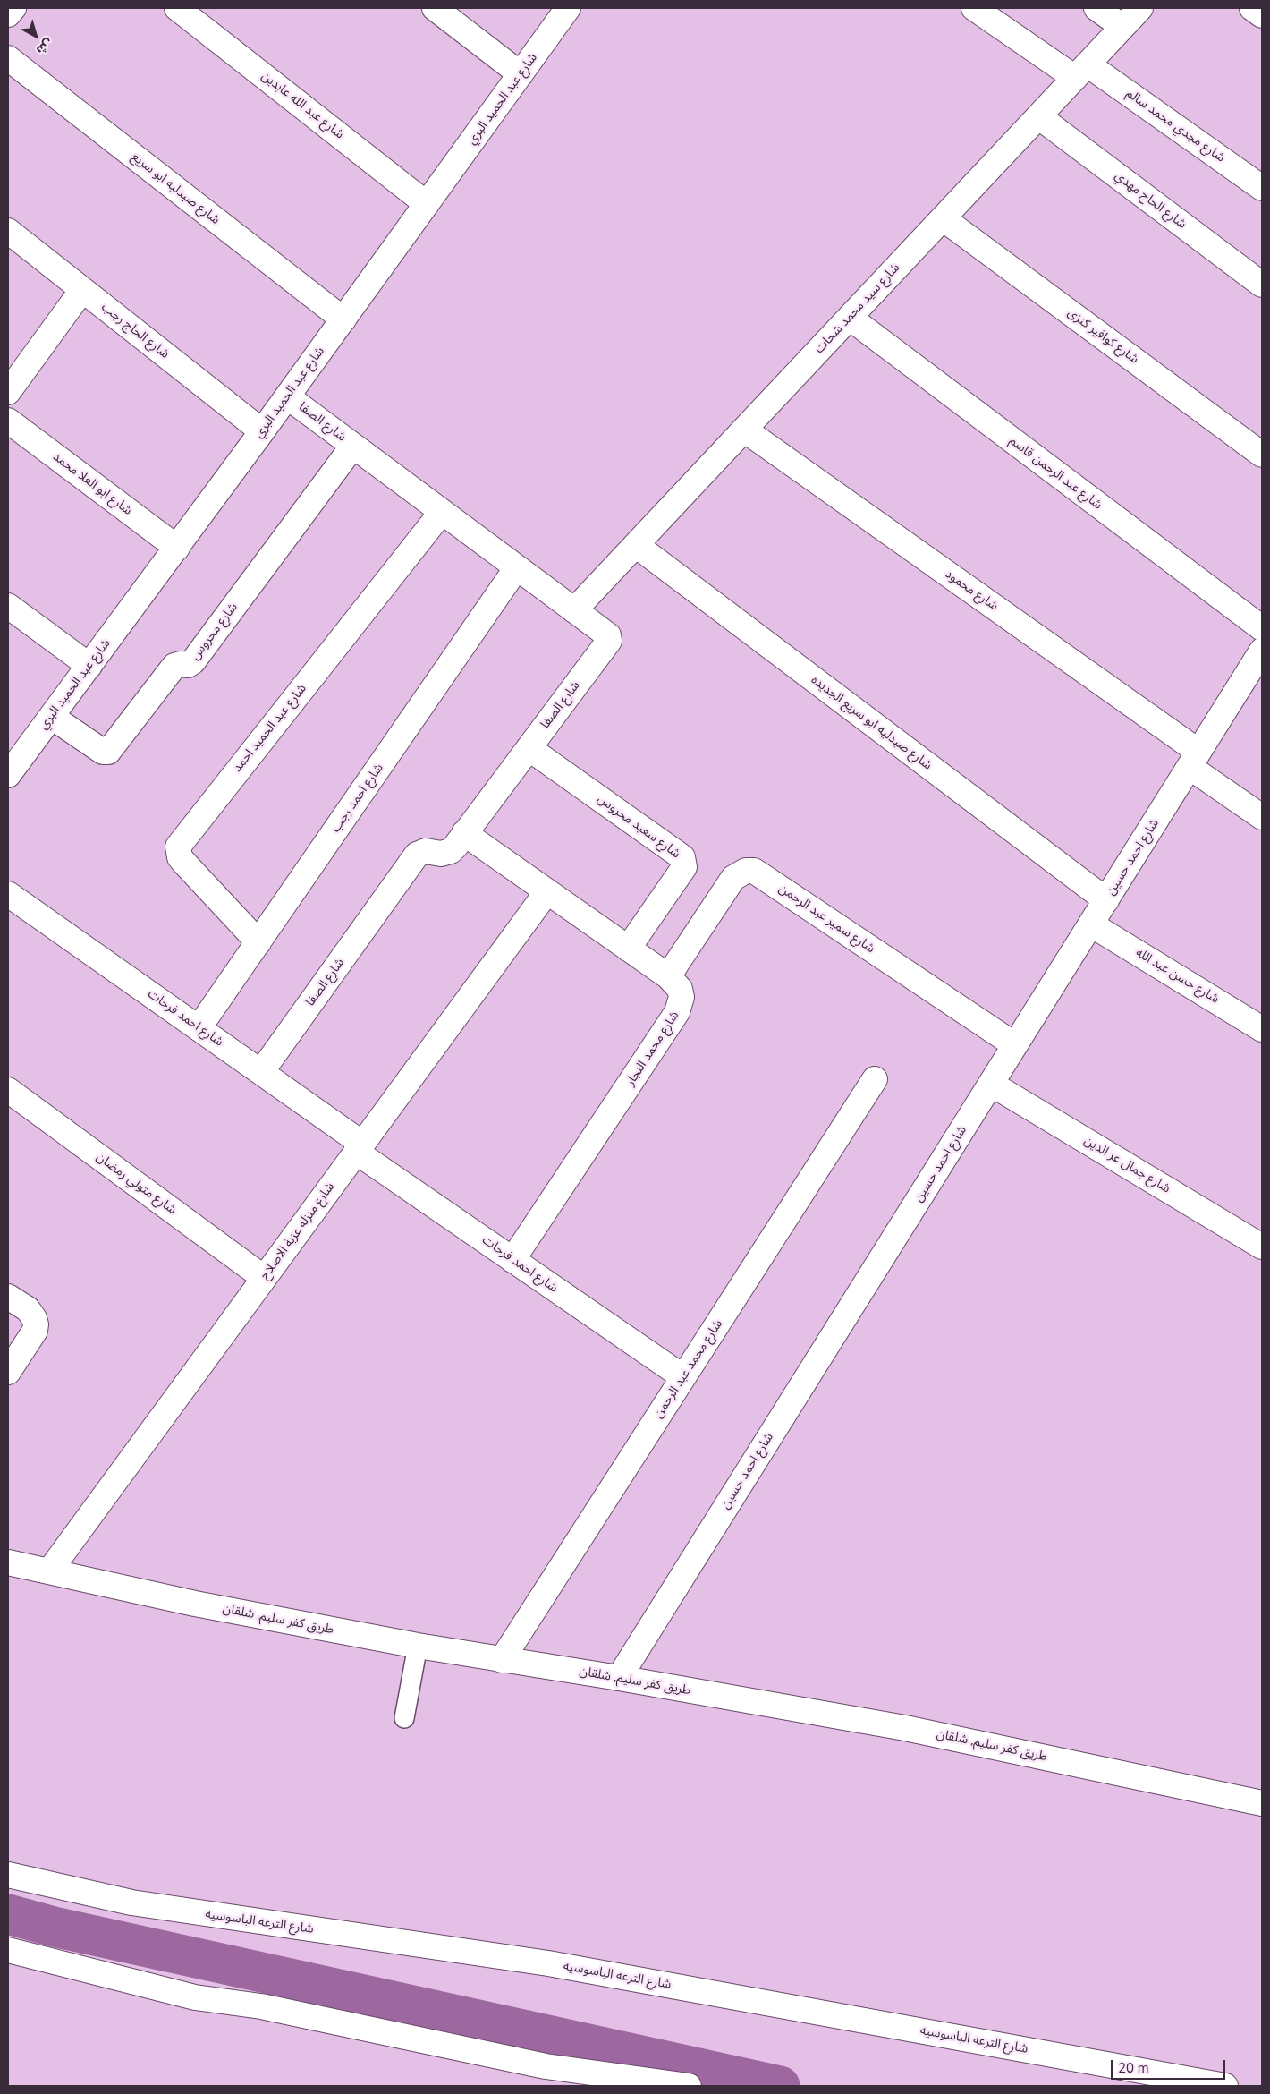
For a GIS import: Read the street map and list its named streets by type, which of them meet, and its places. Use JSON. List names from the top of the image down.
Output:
{
  "streets": {
    "street": [
      "شارع عبد الحميد البري",
      "شارع عبد الله عابدين",
      "شارع مجدي محمد سالم",
      "شارع صيدليه ابو سريع",
      "شارع الحاج مهدي",
      "شارع سيد محمد شحات",
      "شارع الحاج رجب",
      "شارع كوافير كنزى",
      "شارع الصفا",
      "شارع عبد الرحمن قاسم",
      "شارع ابو العلا محمد",
      "شارع محمود",
      "شارع محروس",
      "شارع صيدليه ابو سريع الجديده",
      "شارع عبد الحميد احمد",
      "شارع احمد رجب",
      "شارع سعيد محروس",
      "شارع احمد حسين",
      "شارع سمير عبد الرحمن",
      "شارع حسن عبد الله",
      "شارع احمد فرحات",
      "شارع محمد النجار",
      "شارع جمال عز الدين",
      "شارع متولي رمضان",
      "شارع منزله عزبة الاصلاح",
      "شارع محمد عبد الرحمن",
      "طريق كفر سليم, شلقان",
      "شارع الترعه الباسوسيه"
    ]
  },
  "crossings": [
    ["شارع عبد الحميد البري", "شارع عبد الله عابدين"],
    ["شارع عبد الحميد البري", "شارع صيدليه ابو سريع"],
    ["شارع عبد الحميد البري", "شارع الحاج رجب"],
    ["شارع عبد الحميد البري", "شارع الصفا"],
    ["شارع عبد الحميد البري", "شارع ابو العلا محمد"],
    ["شارع عبد الحميد البري", "شارع محروس"],
    ["شارع مجدي محمد سالم", "شارع سيد محمد شحات"],
    ["شارع الحاج مهدي", "شارع سيد محمد شحات"],
    ["شارع سيد محمد شحات", "شارع كوافير كنزى"],
    ["شارع سيد محمد شحات", "شارع الصفا"],
    ["شارع سيد محمد شحات", "شارع عبد الرحمن قاسم"],
    ["شارع سيد محمد شحات", "شارع محمود"],
    ["شارع سيد محمد شحات", "شارع صيدليه ابو سريع الجديده"],
    ["شارع الصفا", "شارع محروس"],
    ["شارع الصفا", "شارع عبد الحميد احمد"],
    ["شارع الصفا", "شارع احمد رجب"],
    ["شارع الصفا", "شارع سعيد محروس"],
    ["شارع الصفا", "شارع احمد فرحات"],
    ["شارع الصفا", "شارع محمد النجار"],
    ["شارع محمود", "شارع احمد حسين"],
    ["شارع صيدليه ابو سريع الجديده", "شارع احمد حسين"],
    ["شارع عبد الحميد احمد", "شارع احمد رجب"],
    ["شارع احمد رجب", "شارع احمد فرحات"],
    ["شارع سعيد محروس", "شارع محمد النجار"],
    ["شارع احمد حسين", "شارع سمير عبد الرحمن"],
    ["شارع احمد حسين", "شارع حسن عبد الله"],
    ["شارع احمد حسين", "شارع جمال عز الدين"],
    ["شارع احمد حسين", "طريق كفر سليم, شلقان"],
    ["شارع سمير عبد الرحمن", "شارع محمد النجار"],
    ["شارع احمد فرحات", "شارع محمد النجار"],
    ["شارع احمد فرحات", "شارع منزله عزبة الاصلاح"],
    ["شارع احمد فرحات", "شارع محمد عبد الرحمن"],
    ["شارع محمد النجار", "شارع منزله عزبة الاصلاح"],
    ["شارع متولي رمضان", "شارع منزله عزبة الاصلاح"],
    ["شارع منزله عزبة الاصلاح", "طريق كفر سليم, شلقان"],
    ["شارع محمد عبد الرحمن", "طريق كفر سليم, شلقان"]
  ],
  "scale_bar": "20 m",
  "north": "bottom right"
}
